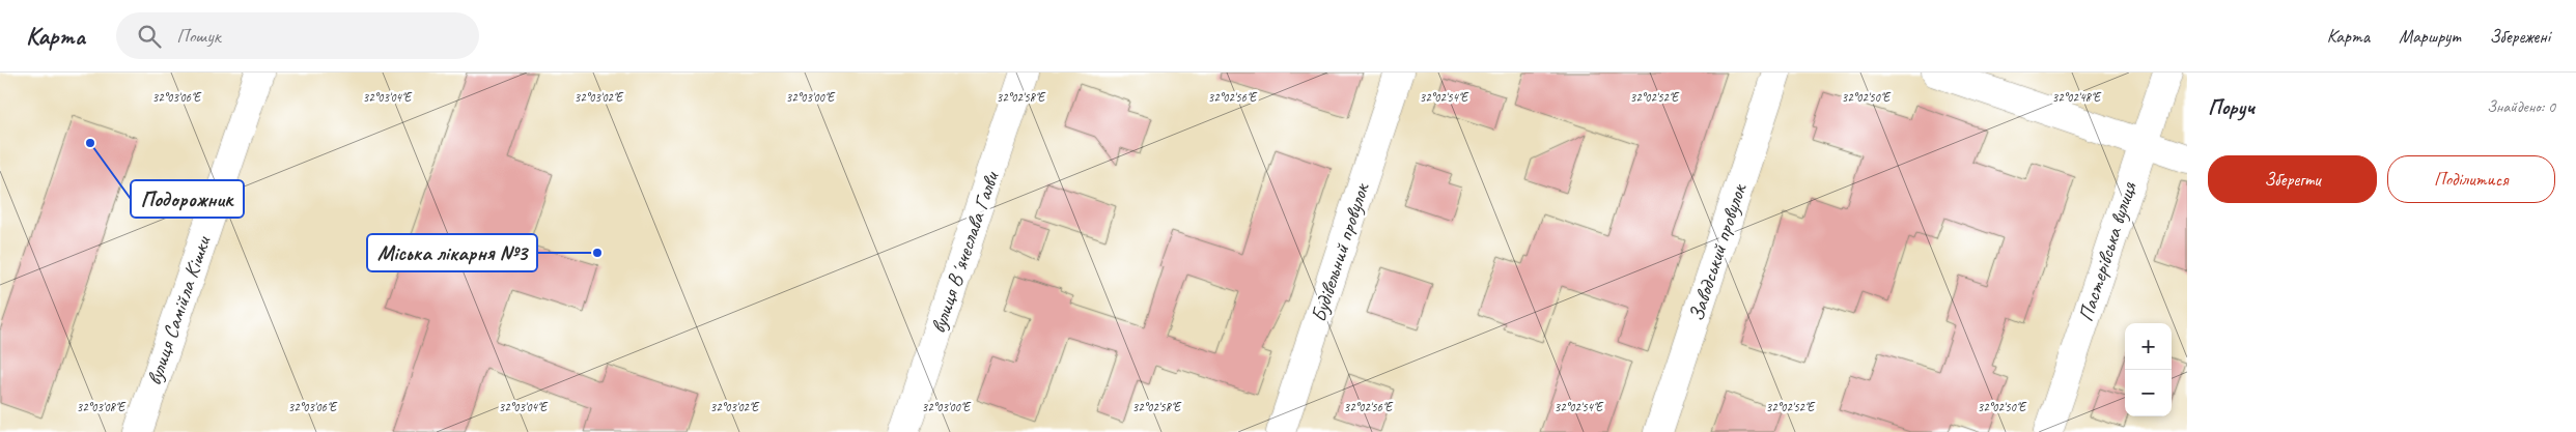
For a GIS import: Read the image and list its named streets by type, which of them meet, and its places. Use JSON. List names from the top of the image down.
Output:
{
  "streets": {
    "street": [
      "Пастерівська вулиця",
      "вулиця Вʼячеслава Галви",
      "Будівельний провулок",
      "Заводський провулок",
      "вулиця Самійла Кішки"
    ]
  },
  "places": ["Подорожник", "Міська лікарня №3"],
  "page": {
    "header": "Карта",
    "search": "Пошук",
    "nav": ["Карта", "Маршрут", "Збережені"],
    "heading": ["Поруч", "Знайдено: 0"],
    "buttons": ["Зберегти", "Поділитися"],
    "map_buttons": ["+", "−"]
  },
  "coordinates": [
    "32°03'06\"E",
    "32°03'04\"E",
    "32°03'02\"E",
    "32°03'00\"E",
    "32°02'58\"E",
    "32°02'56\"E",
    "32°02'54\"E",
    "32°02'52\"E",
    "32°02'50\"E",
    "32°02'48\"E",
    "32°03'08\"E"
  ]
}
